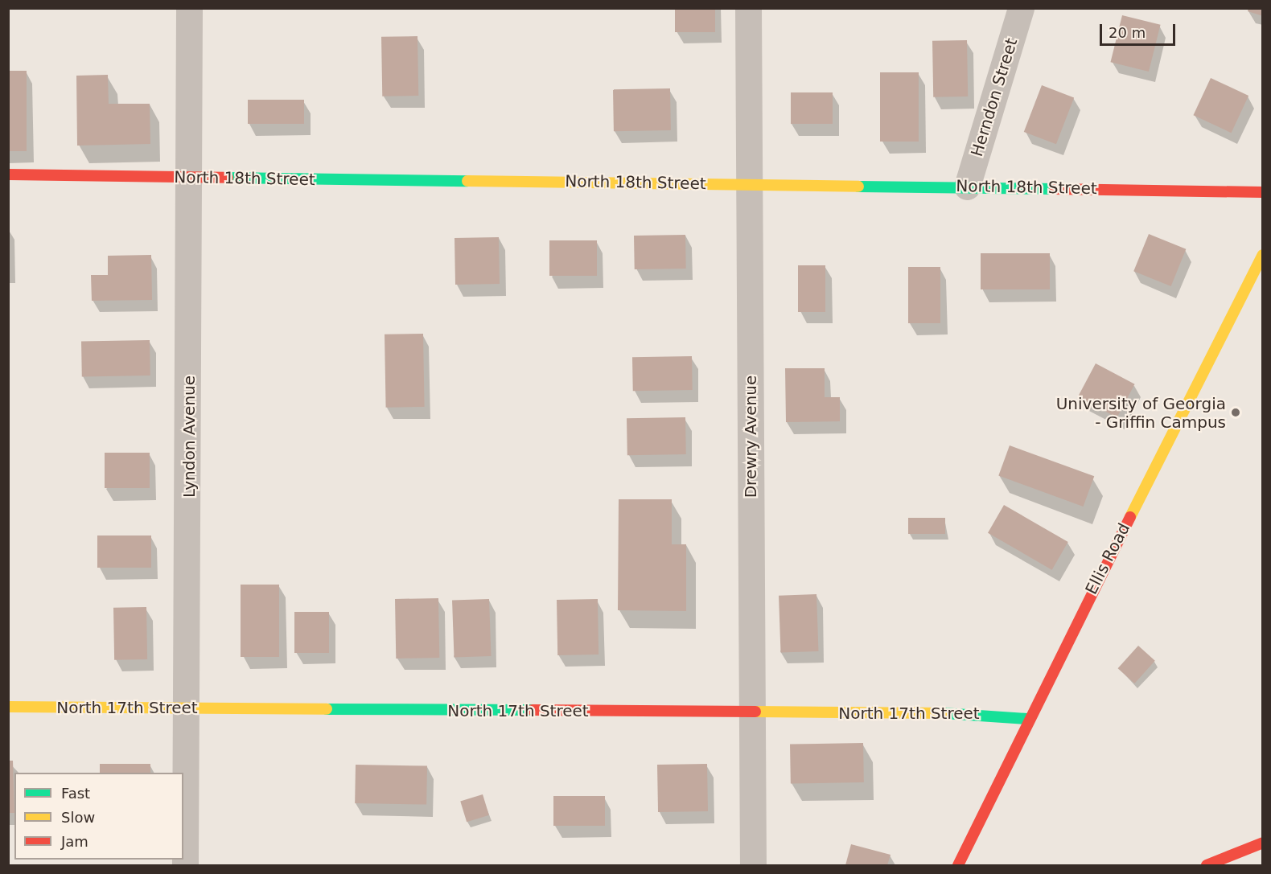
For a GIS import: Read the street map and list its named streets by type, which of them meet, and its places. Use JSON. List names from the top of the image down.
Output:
{
  "streets": {
    "street": [
      "Herndon Street",
      "North 18th Street",
      "Lyndon Avenue",
      "Drewry Avenue",
      "Ellis Road",
      "North 17th Street"
    ]
  },
  "crossings": [
    ["Herndon Street", "North 18th Street"],
    ["North 18th Street", "Lyndon Avenue"],
    ["North 18th Street", "Drewry Avenue"],
    ["Lyndon Avenue", "North 17th Street"],
    ["Drewry Avenue", "North 17th Street"],
    ["Ellis Road", "North 17th Street"]
  ],
  "places": ["University of Georgia - Griffin Campus"],
  "legend": ["Fast", "Slow", "Jam"],
  "scale_bar": "20 m"
}
